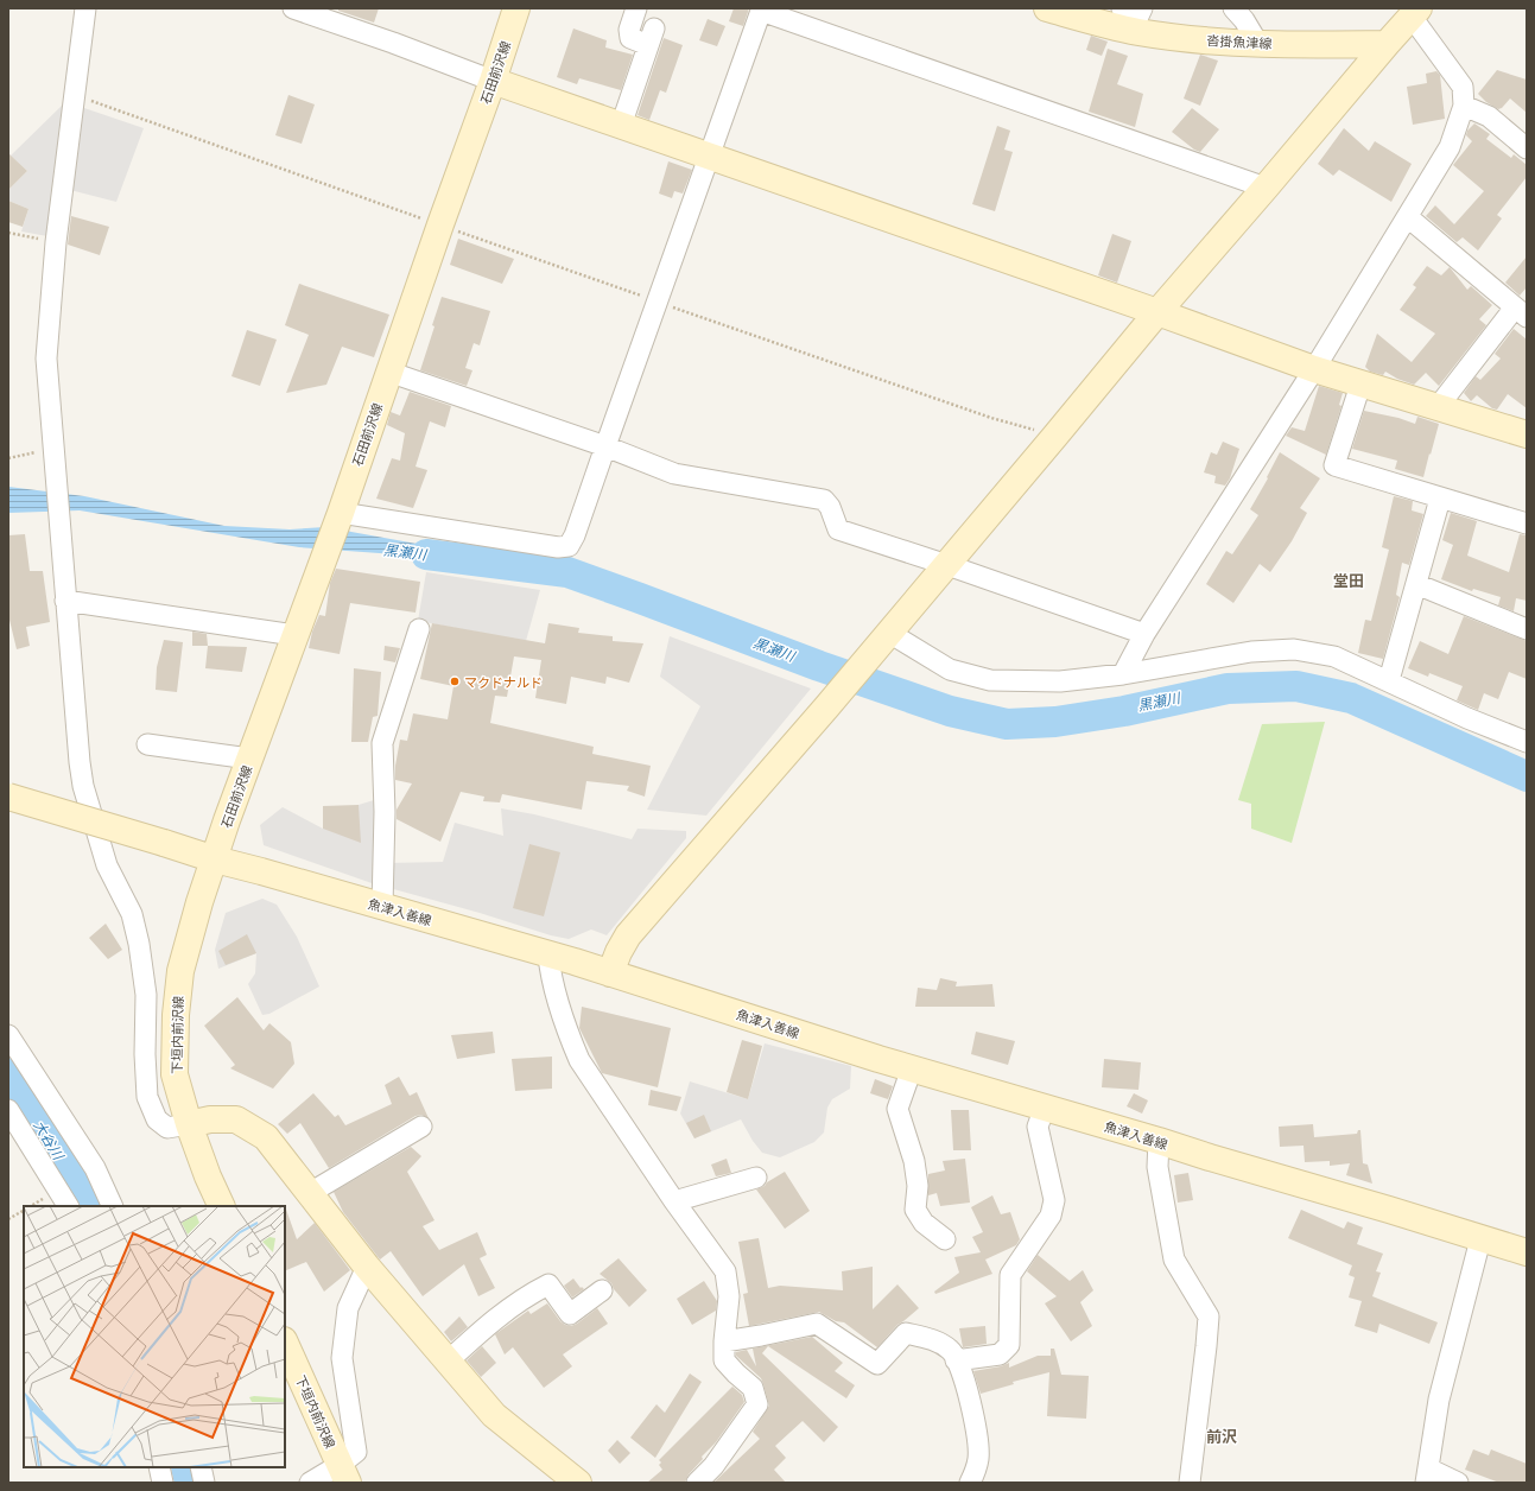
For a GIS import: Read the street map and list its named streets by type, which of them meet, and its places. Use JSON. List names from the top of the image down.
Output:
{
  "streets": {
    "main road": [
      "沓掛魚津線",
      "石田前沢線",
      "魚津入善線",
      "下垣内前沢線"
    ]
  },
  "crossings": [
    ["石田前沢線", "魚津入善線"],
    ["石田前沢線", "下垣内前沢線"],
    ["魚津入善線", "下垣内前沢線"]
  ],
  "districts": ["堂田", "前沢"],
  "water": ["黒瀬川", "大谷川"],
  "places": ["マクドナルド"]
}
